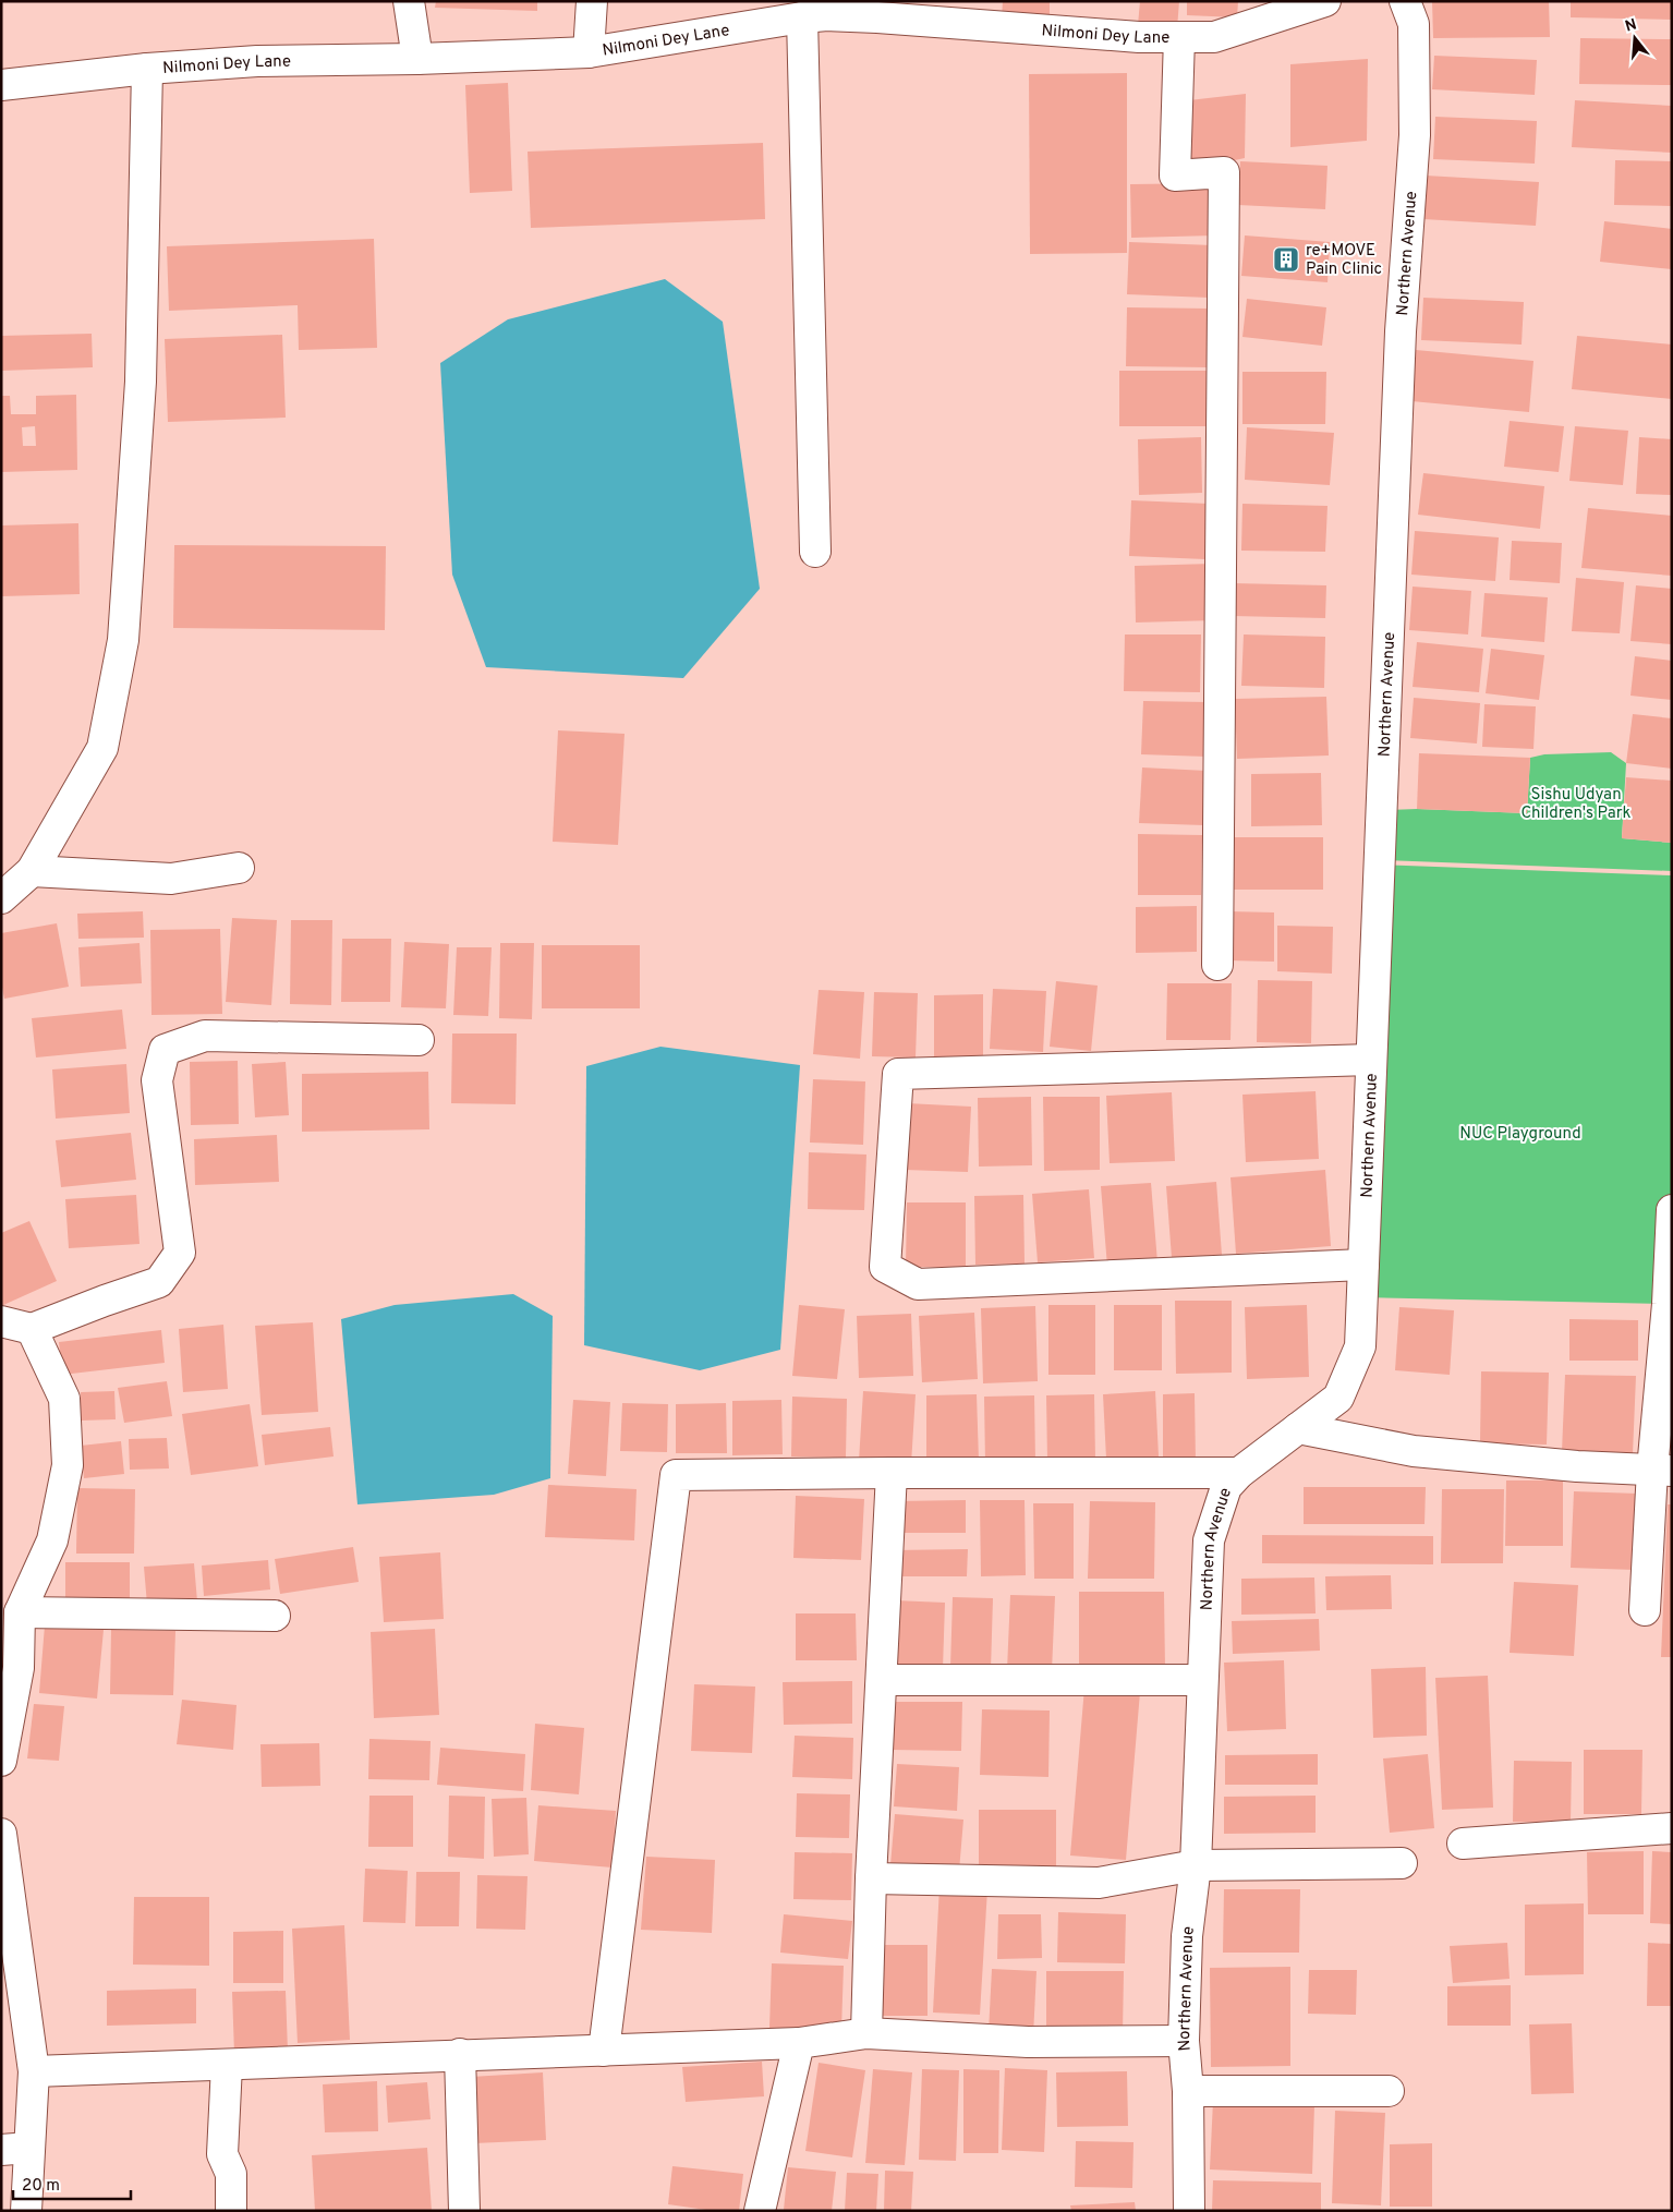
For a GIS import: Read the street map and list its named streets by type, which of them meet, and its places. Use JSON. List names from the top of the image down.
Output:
{
  "streets": {
    "street": ["Nilmoni Dey Lane", "Northern Avenue"]
  },
  "parks": ["Sishu Udyan Children's Park", "NUC Playground"],
  "places": {
    "building": ["re+MOVE Pain Clinic"]
  },
  "scale_bar": "20 m",
  "north": "top"
}
